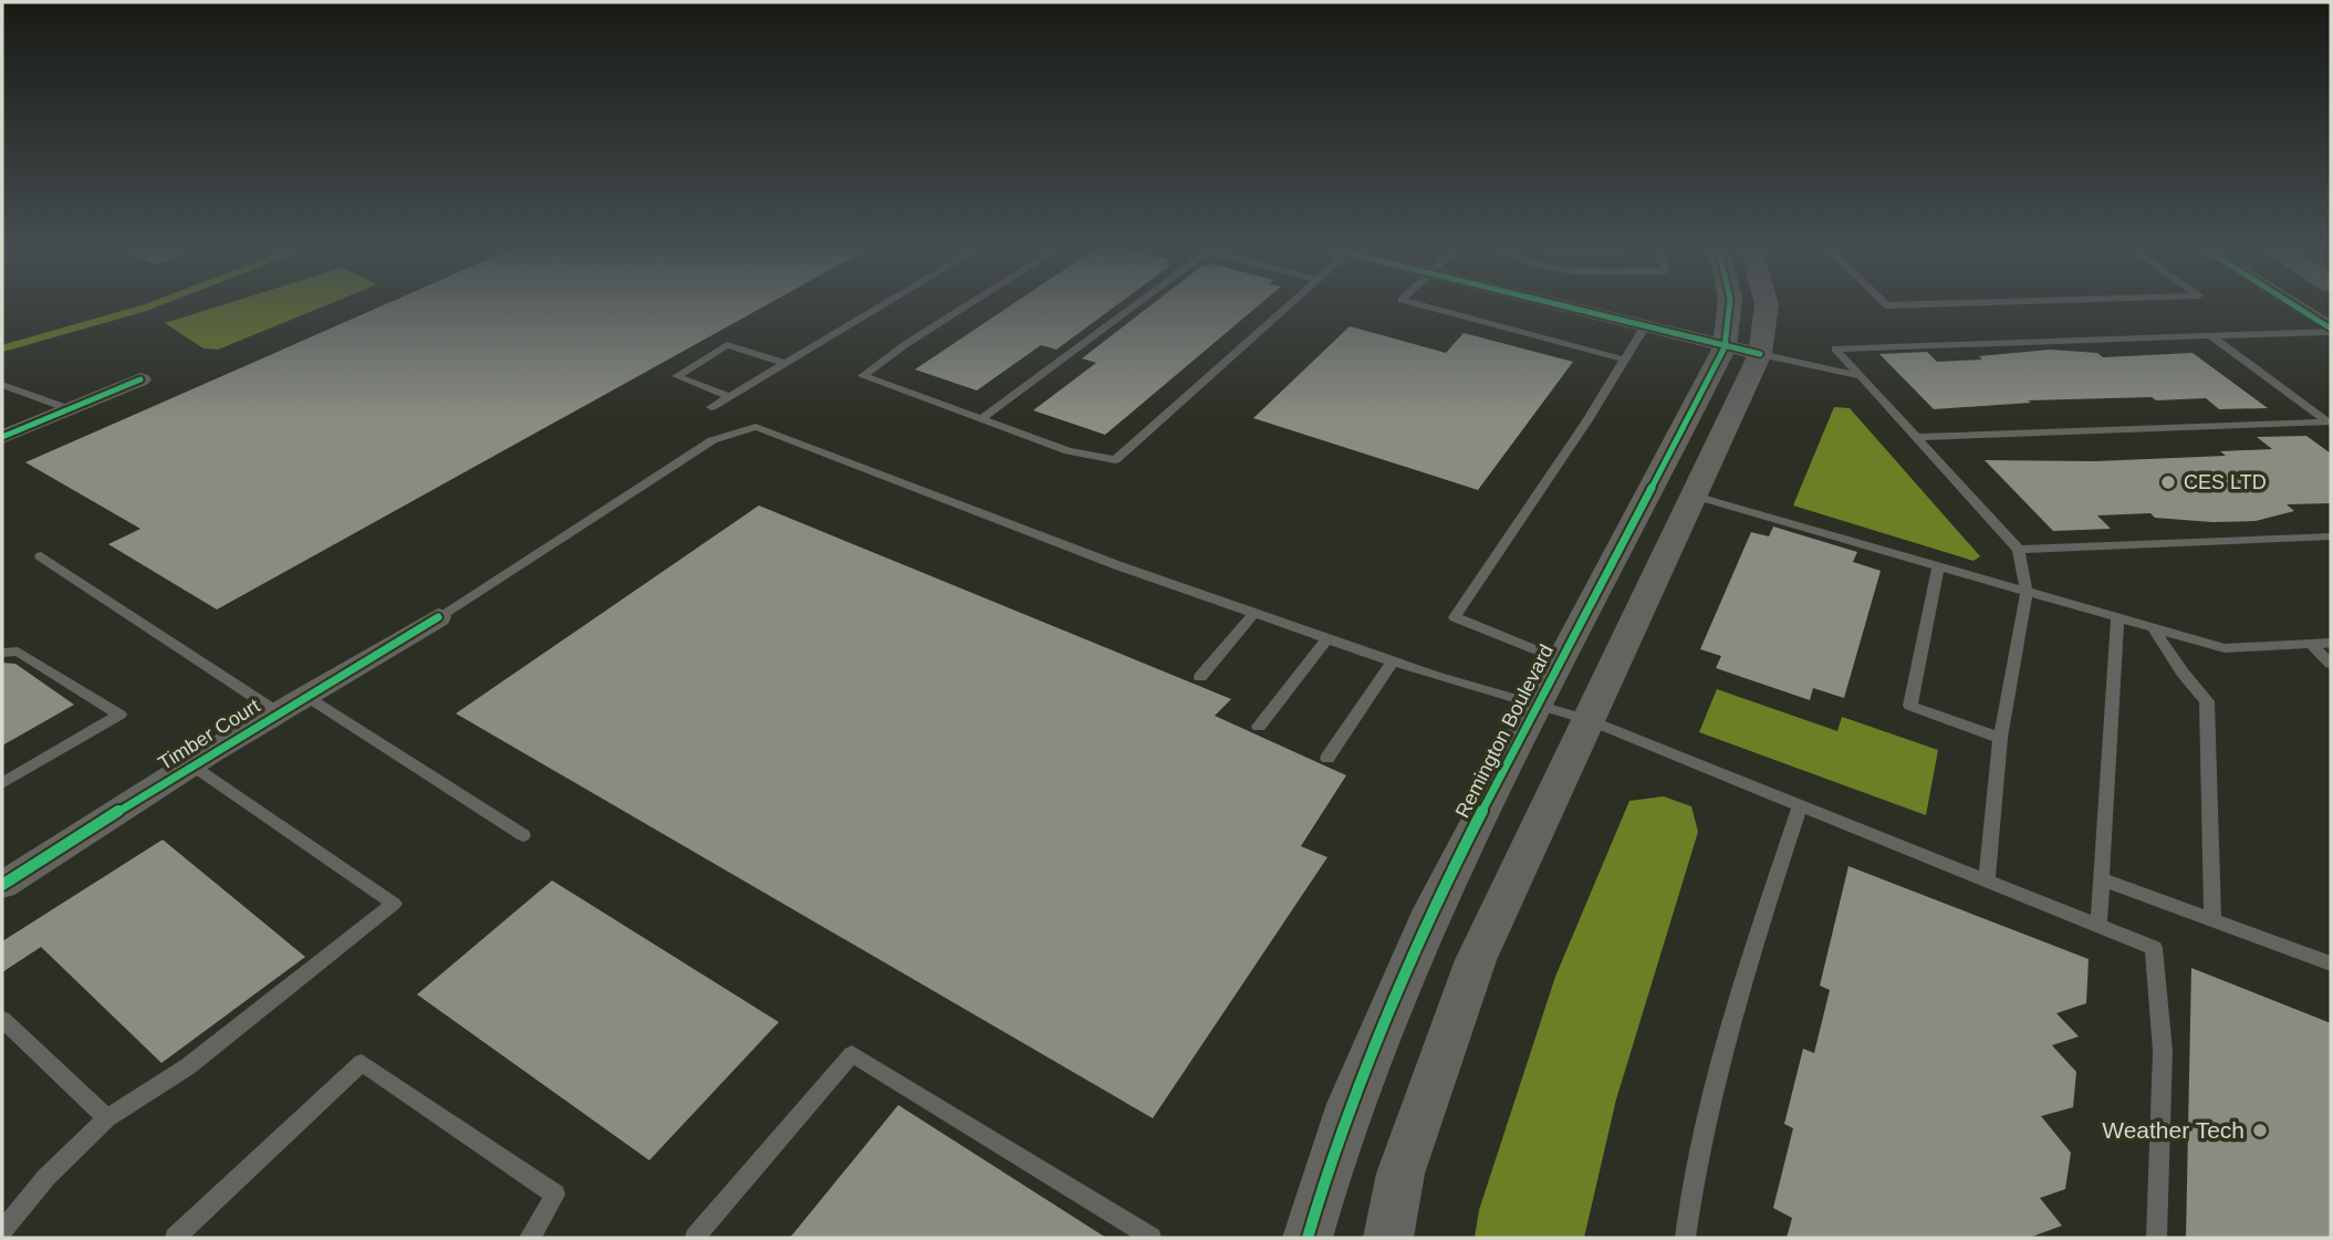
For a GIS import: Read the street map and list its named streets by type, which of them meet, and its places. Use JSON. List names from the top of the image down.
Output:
{
  "streets": {
    "street": ["Remington Boulevard", "Timber Court"]
  },
  "places": ["CES LTD", "Weather Tech"]
}
